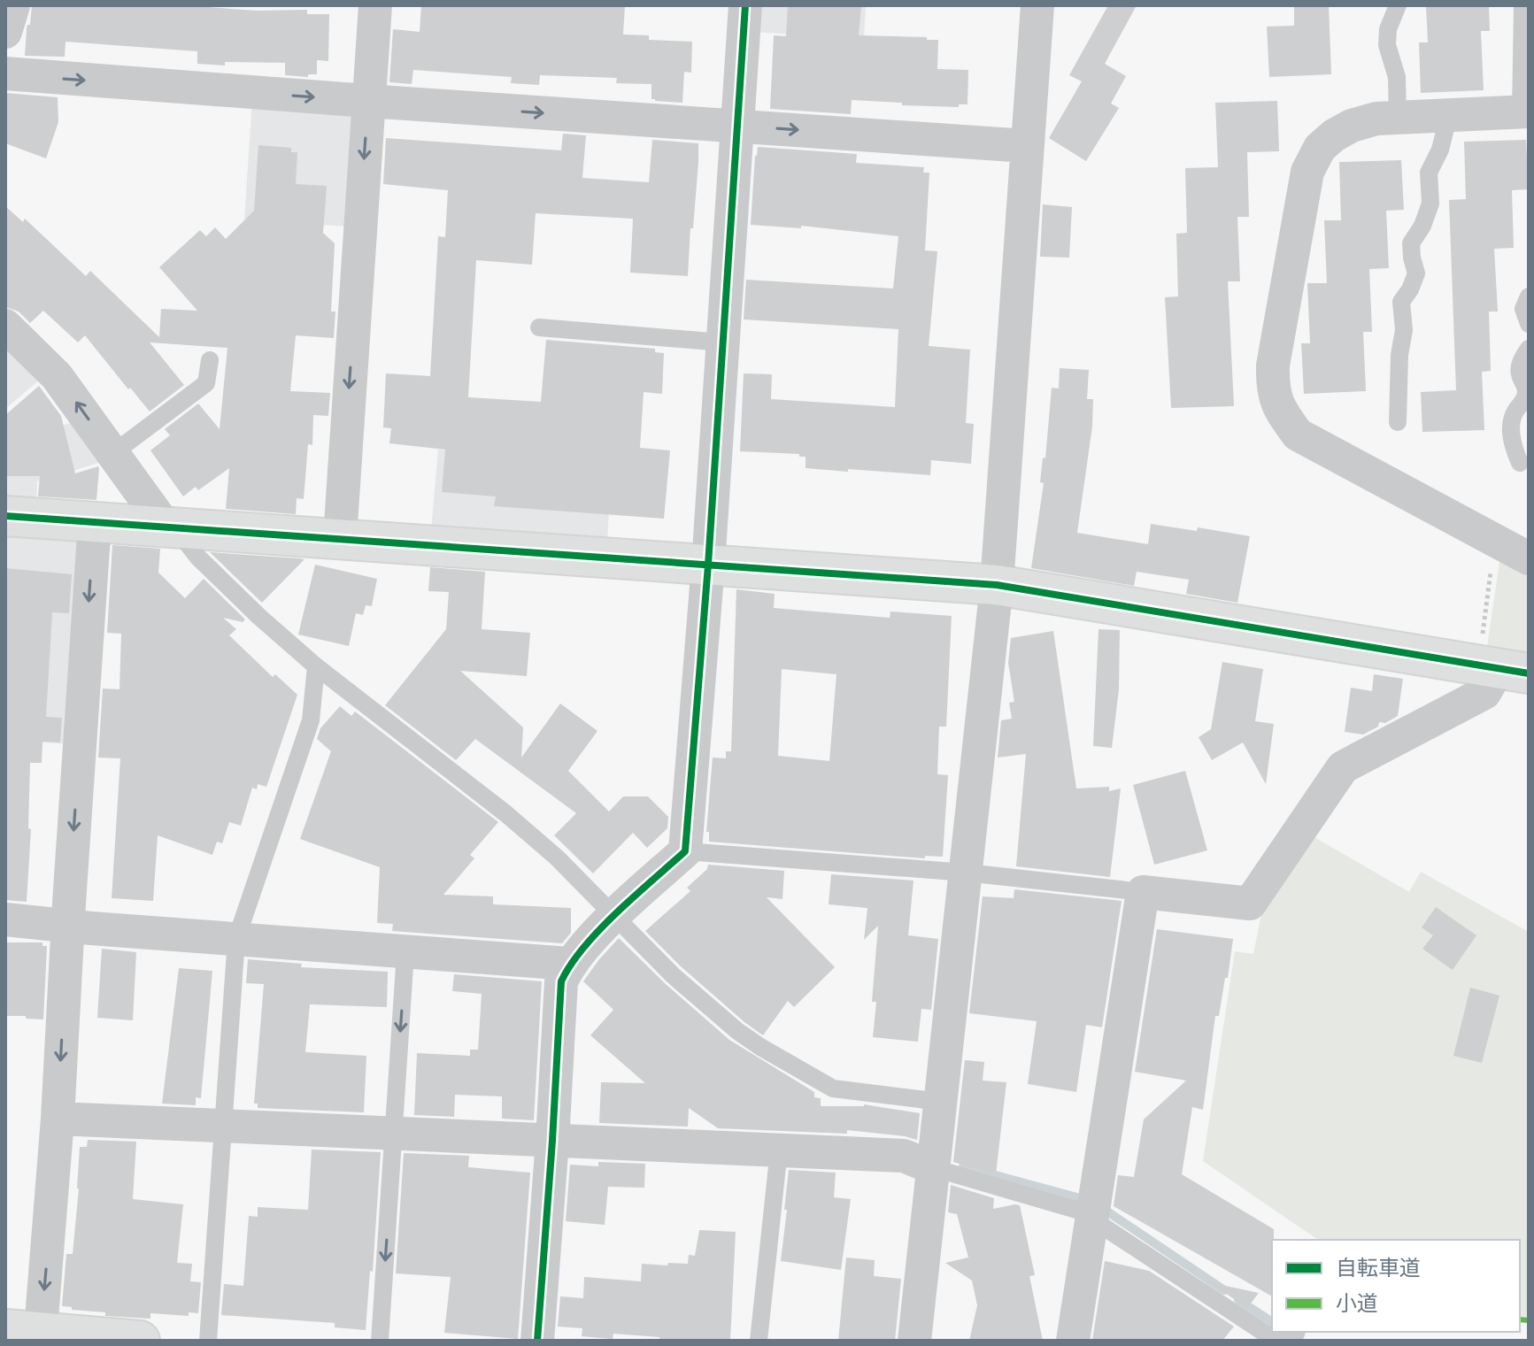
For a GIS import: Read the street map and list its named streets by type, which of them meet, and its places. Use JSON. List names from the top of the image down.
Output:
{
  "legend": ["自転車道", "小道"]
}
